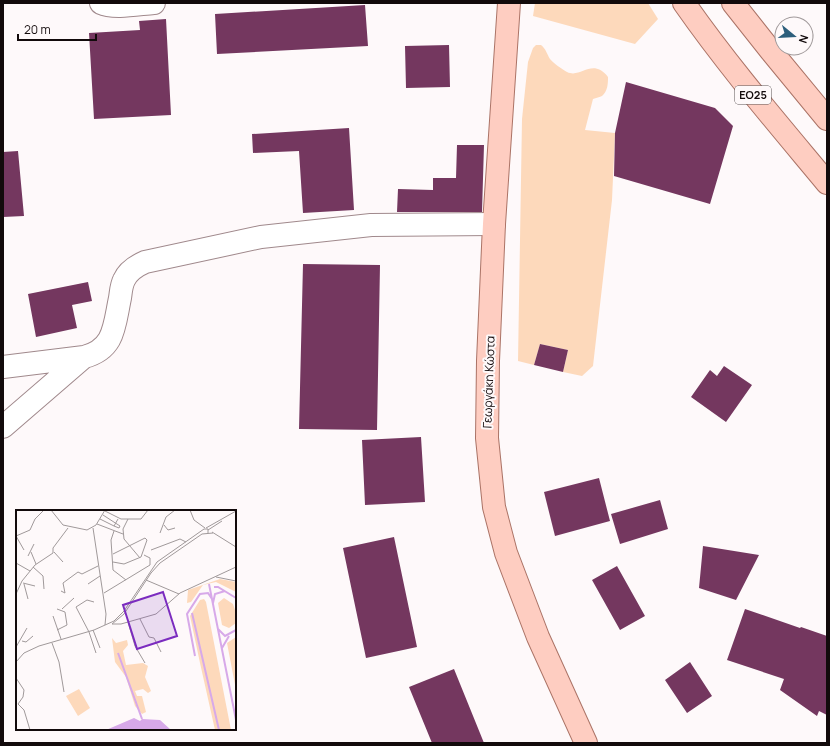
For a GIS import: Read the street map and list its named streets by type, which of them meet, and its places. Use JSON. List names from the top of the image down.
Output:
{
  "streets": {
    "main road": ["ΕΟ25", "Γεωργάκη Κώστα"]
  },
  "scale_bar": "20 m",
  "north": "right"
}
